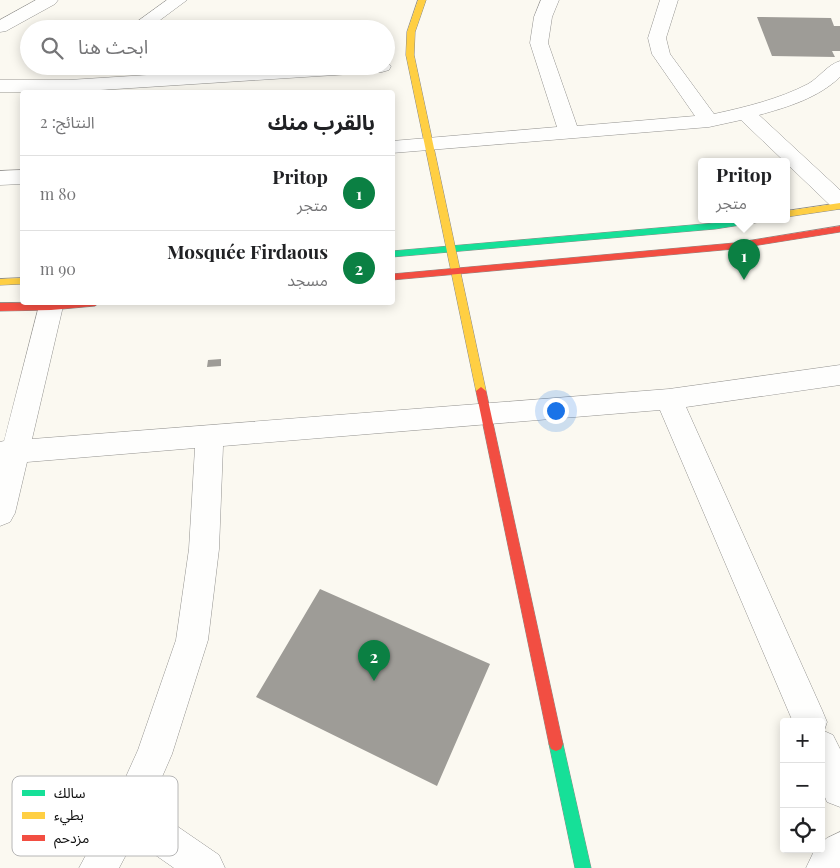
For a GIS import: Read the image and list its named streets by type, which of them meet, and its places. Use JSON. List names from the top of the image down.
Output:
{
  "legend": ["سالك", "بطيء", "مزدحم"],
  "page": {
    "search": "ابحث هنا",
    "heading": ["بالقرب منك", "النتائج: 2"],
    "list": [
      {
        "mark": "1",
        "name": "Pritop",
        "note": "متجر",
        "value": "80 m"
      },
      {
        "mark": "2",
        "name": "Mosquée Firdaous",
        "note": "مسجد",
        "value": "90 m"
      }
    ],
    "popup": ["Pritop", "متجر"],
    "pins": ["1", "2"],
    "map_buttons": ["+", "−"]
  }
}
